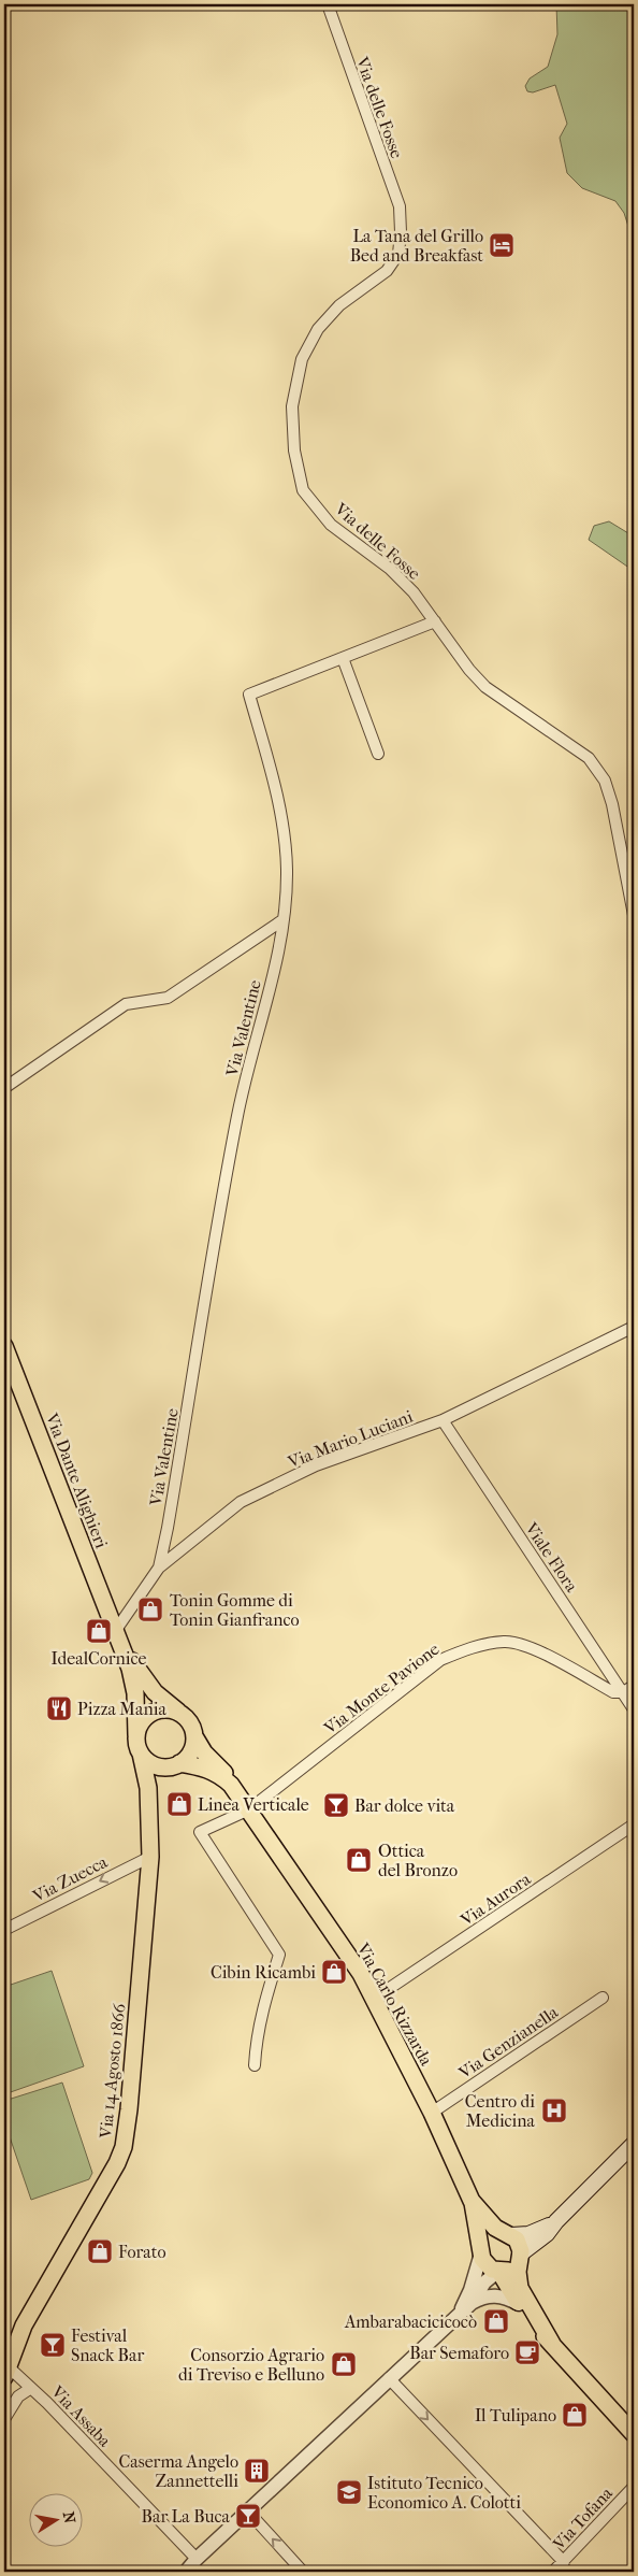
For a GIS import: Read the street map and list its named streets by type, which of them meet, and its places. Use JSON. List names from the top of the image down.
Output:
{
  "streets": {
    "main road": ["Via Dante Alighieri", "Via Carlo Rizzarda", "Via 14 Agosto 1866"],
    "street": [
      "Via delle Fosse",
      "Via Valentine",
      "Via Mario Luciani",
      "Viale Flora",
      "Via Monte Pavione",
      "Via Zuecca",
      "Via Aurora",
      "Via Genzianella",
      "Via Assaba",
      "Via Tofana"
    ]
  },
  "crossings": [
    ["Via delle Fosse", "Via Valentine"],
    ["Via Valentine", "Via Mario Luciani"],
    ["Via Mario Luciani", "Via Dante Alighieri"],
    ["Via Mario Luciani", "Viale Flora"],
    ["Via Dante Alighieri", "Via Carlo Rizzarda"],
    ["Via Dante Alighieri", "Via 14 Agosto 1866"],
    ["Viale Flora", "Via Monte Pavione"],
    ["Via Monte Pavione", "Via Carlo Rizzarda"],
    ["Via Zuecca", "Via 14 Agosto 1866"],
    ["Via Aurora", "Via Carlo Rizzarda"],
    ["Via Carlo Rizzarda", "Via Genzianella"],
    ["Via Carlo Rizzarda", "Via 14 Agosto 1866"],
    ["Via 14 Agosto 1866", "Via Assaba"]
  ],
  "one_way": ["Via Zuecca"],
  "places": {
    "hotel": ["La Tana del Grillo Bed and Breakfast"],
    "shop": [
      "Tonin Gomme di Tonin Gianfranco",
      "IdealCornice",
      "Linea Verticale",
      "Ottica del Bronzo",
      "Cibin Ricambi",
      "Forato",
      "Ambarabacicicocò",
      "Consorzio Agrario di Treviso e Belluno",
      "Il Tulipano"
    ],
    "restaurant": ["Pizza Mania"],
    "bar": ["Bar dolce vita", "Festival Snack Bar", "Bar La Buca"],
    "hospital": ["Centro di Medicina"],
    "cafe": ["Bar Semaforo"],
    "building": ["Caserma Angelo Zannettelli"],
    "school or university": ["Istituto Tecnico Economico A. Colotti"]
  },
  "north": "right"
}
